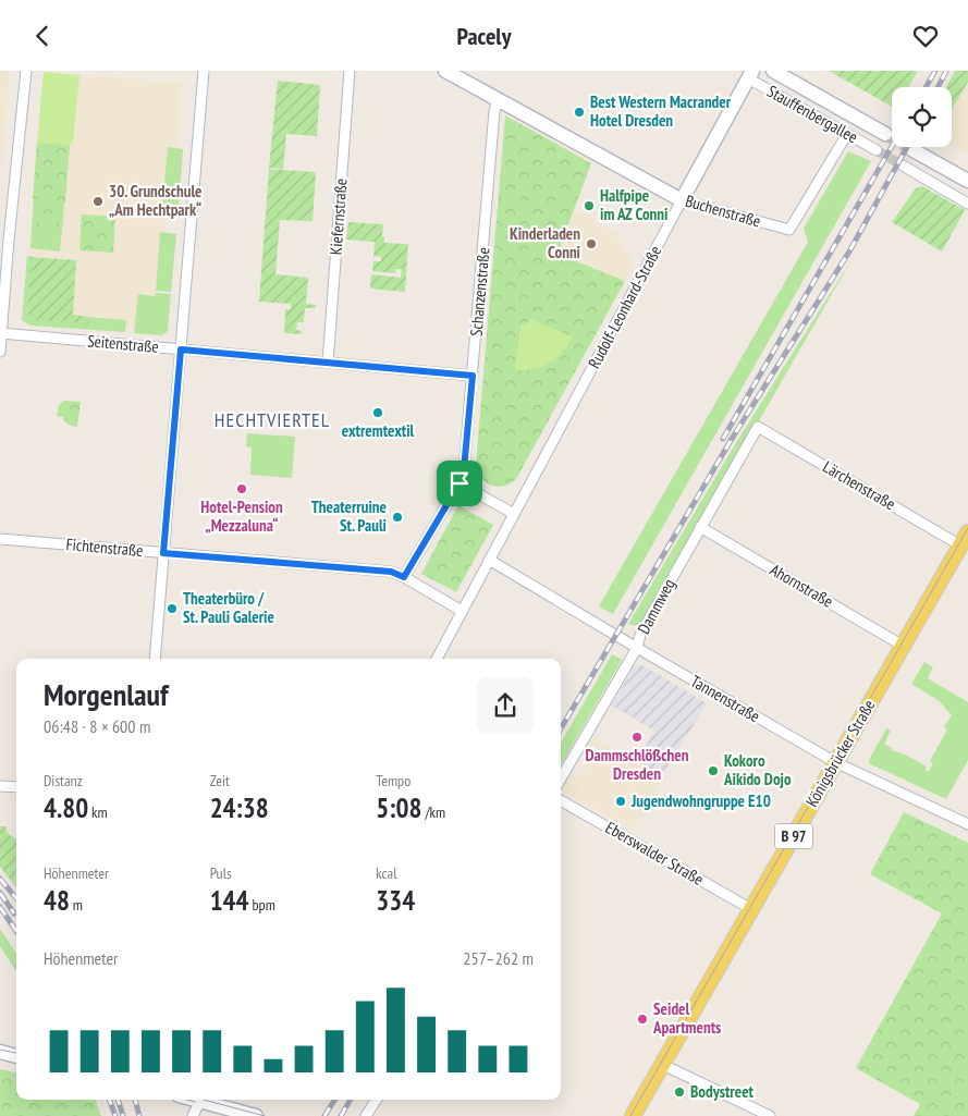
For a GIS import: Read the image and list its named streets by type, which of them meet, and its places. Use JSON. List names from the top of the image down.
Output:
{
  "streets": {
    "main road": ["Königsbrücker Straße", "B 97"],
    "street": [
      "Stauffenbergallee",
      "Buchenstraße",
      "Kiefernstraße",
      "Schanzenstraße",
      "Rudolf-Leonhard-Straße",
      "Seitenstraße",
      "Lärchenstraße",
      "Fichtenstraße",
      "Ahornstraße",
      "Dammweg",
      "Tannenstraße",
      "Eberswalder Straße"
    ]
  },
  "crossings": [
    ["Stauffenbergallee", "Buchenstraße"],
    ["Stauffenbergallee", "Rudolf-Leonhard-Straße"],
    ["Buchenstraße", "Schanzenstraße"],
    ["Buchenstraße", "Rudolf-Leonhard-Straße"],
    ["Kiefernstraße", "Seitenstraße"],
    ["Schanzenstraße", "Seitenstraße"],
    ["Schanzenstraße", "Fichtenstraße"],
    ["Rudolf-Leonhard-Straße", "Fichtenstraße"],
    ["Rudolf-Leonhard-Straße", "Tannenstraße"],
    ["Lärchenstraße", "Dammweg"],
    ["Lärchenstraße", "Königsbrücker Straße"],
    ["Ahornstraße", "Dammweg"],
    ["Ahornstraße", "Königsbrücker Straße"],
    ["Dammweg", "Tannenstraße"],
    ["Tannenstraße", "Königsbrücker Straße"],
    ["Königsbrücker Straße", "Eberswalder Straße"]
  ],
  "districts": ["HECHTVIERTEL"],
  "places": [
    "Best Western Macrander Hotel Dresden",
    "30. Grundschule „Am Hechtpark“",
    "Halfpipe im AZ Conni",
    "Kinderladen Conni",
    "extremtextil",
    "Hotel-Pension „Mezzaluna“",
    "Theaterruine St. Pauli",
    "Theaterbüro / St. Pauli Galerie",
    "Dammschlößchen Dresden",
    "Kokoro Aikido Dojo",
    "Jugendwohngruppe E10",
    "Seidel Apartments",
    "Bodystreet"
  ],
  "page": {
    "header": "Pacely",
    "heading": ["Morgenlauf", "06:48 · 8 × 600 m"],
    "stats": [
      ["Distanz", "4.80 km"],
      ["Zeit", "24:38"],
      ["Tempo", "5:08 /km"],
      ["Höhenmeter", "48 m"],
      ["Puls", "144 bpm"],
      ["kcal", "334"]
    ],
    "chart": ["Höhenmeter", "257–262 m"]
  }
}
